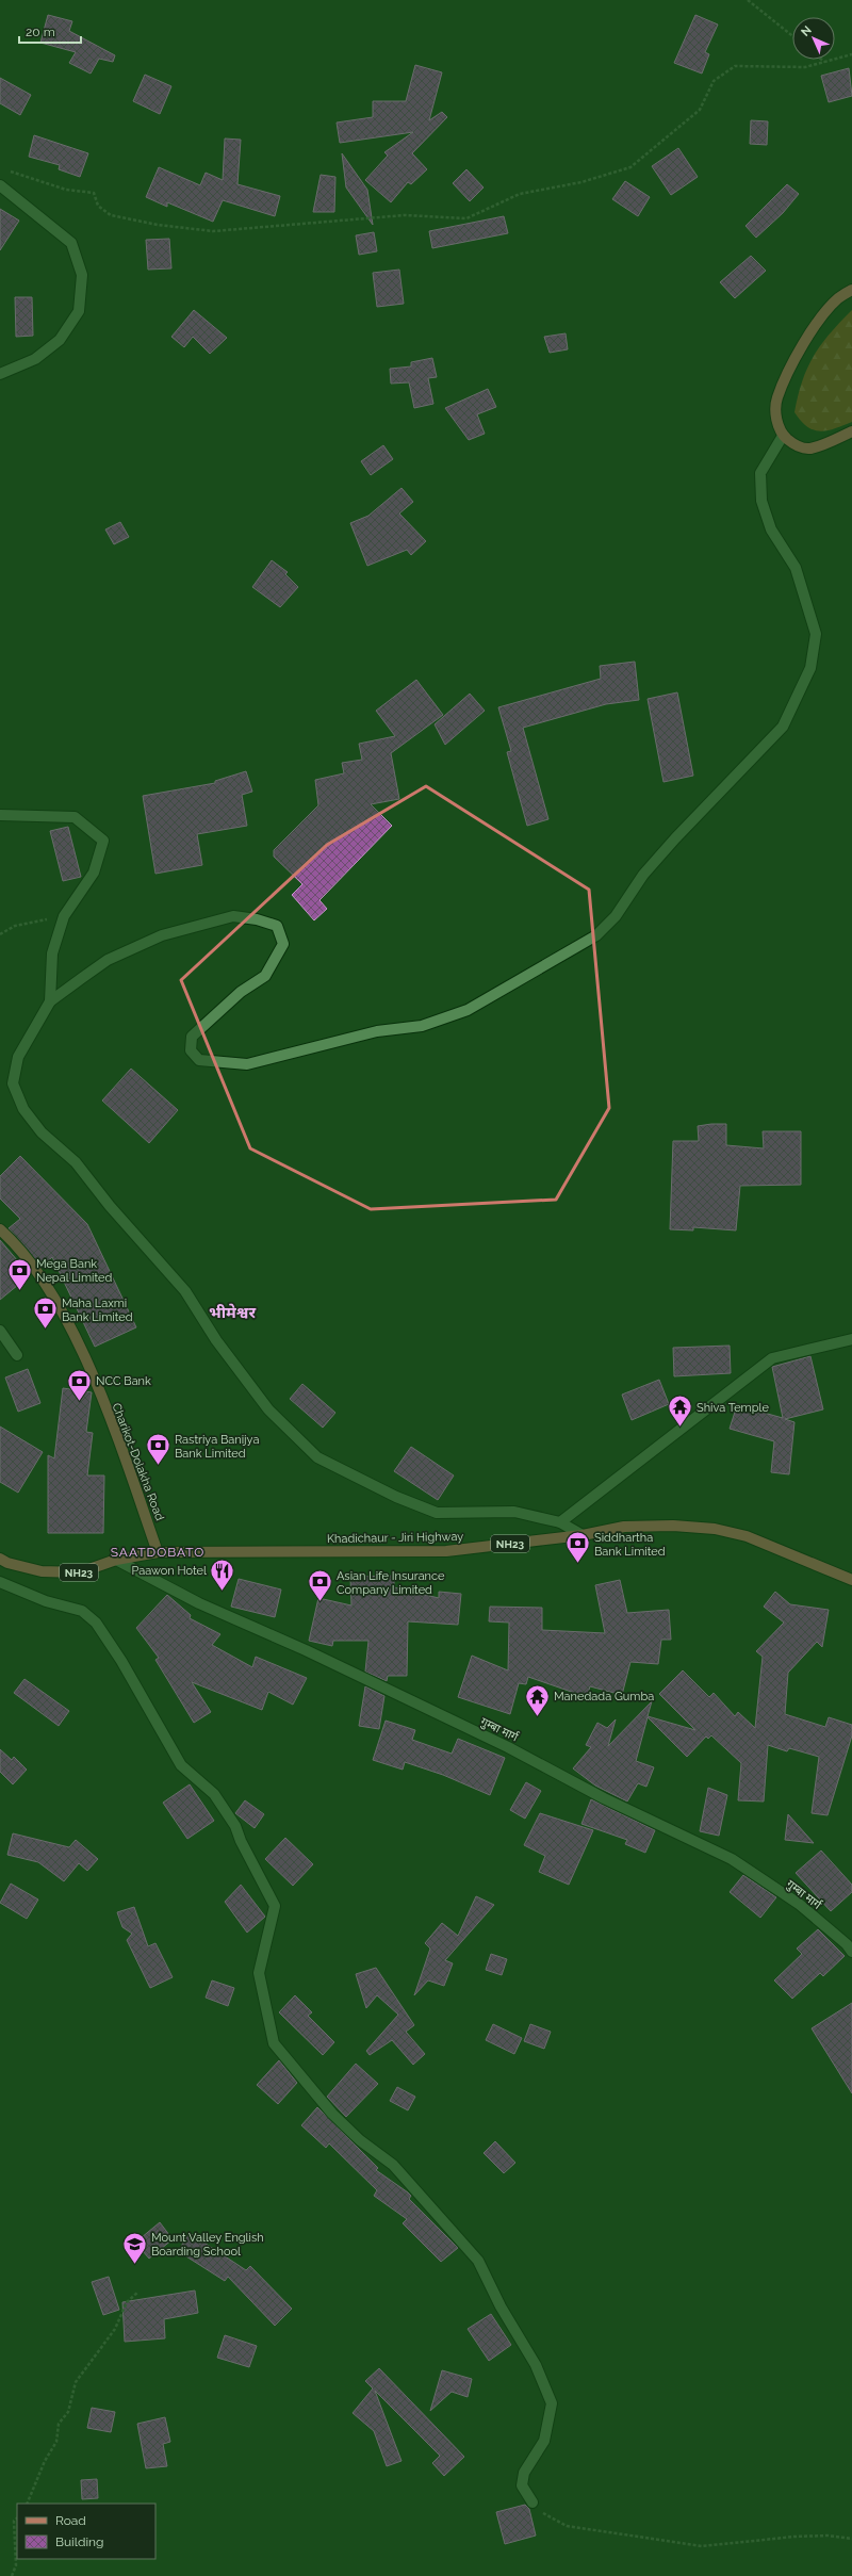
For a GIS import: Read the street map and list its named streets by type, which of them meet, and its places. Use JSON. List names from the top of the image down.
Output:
{
  "streets": {
    "main road": ["Charikot-Dolakha Road", "Khadichaur - Jiri Highway", "NH23"],
    "street": ["गुम्बा मार्ग"]
  },
  "crossings": [
    ["Charikot-Dolakha Road", "Khadichaur - Jiri Highway"],
    ["Charikot-Dolakha Road", "NH23"],
    ["Khadichaur - Jiri Highway", "NH23"],
    ["NH23", "गुम्बा मार्ग"]
  ],
  "districts": ["भीमेश्वर", "SAATDOBATO"],
  "places": {
    "bank": [
      "Mega Bank Nepal Limited",
      "Maha Laxmi Bank Limited",
      "NCC Bank",
      "Rastriya Banijya Bank Limited",
      "Siddhartha Bank Limited",
      "Asian Life Insurance Company Limited"
    ],
    "temple": ["Shiva Temple", "Manedada Gumba"],
    "restaurant": ["Paawon Hotel"],
    "school or university": ["Mount Valley English Boarding School"]
  },
  "legend": ["Road", "Building"],
  "scale_bar": "20 m",
  "north": "top left"
}
